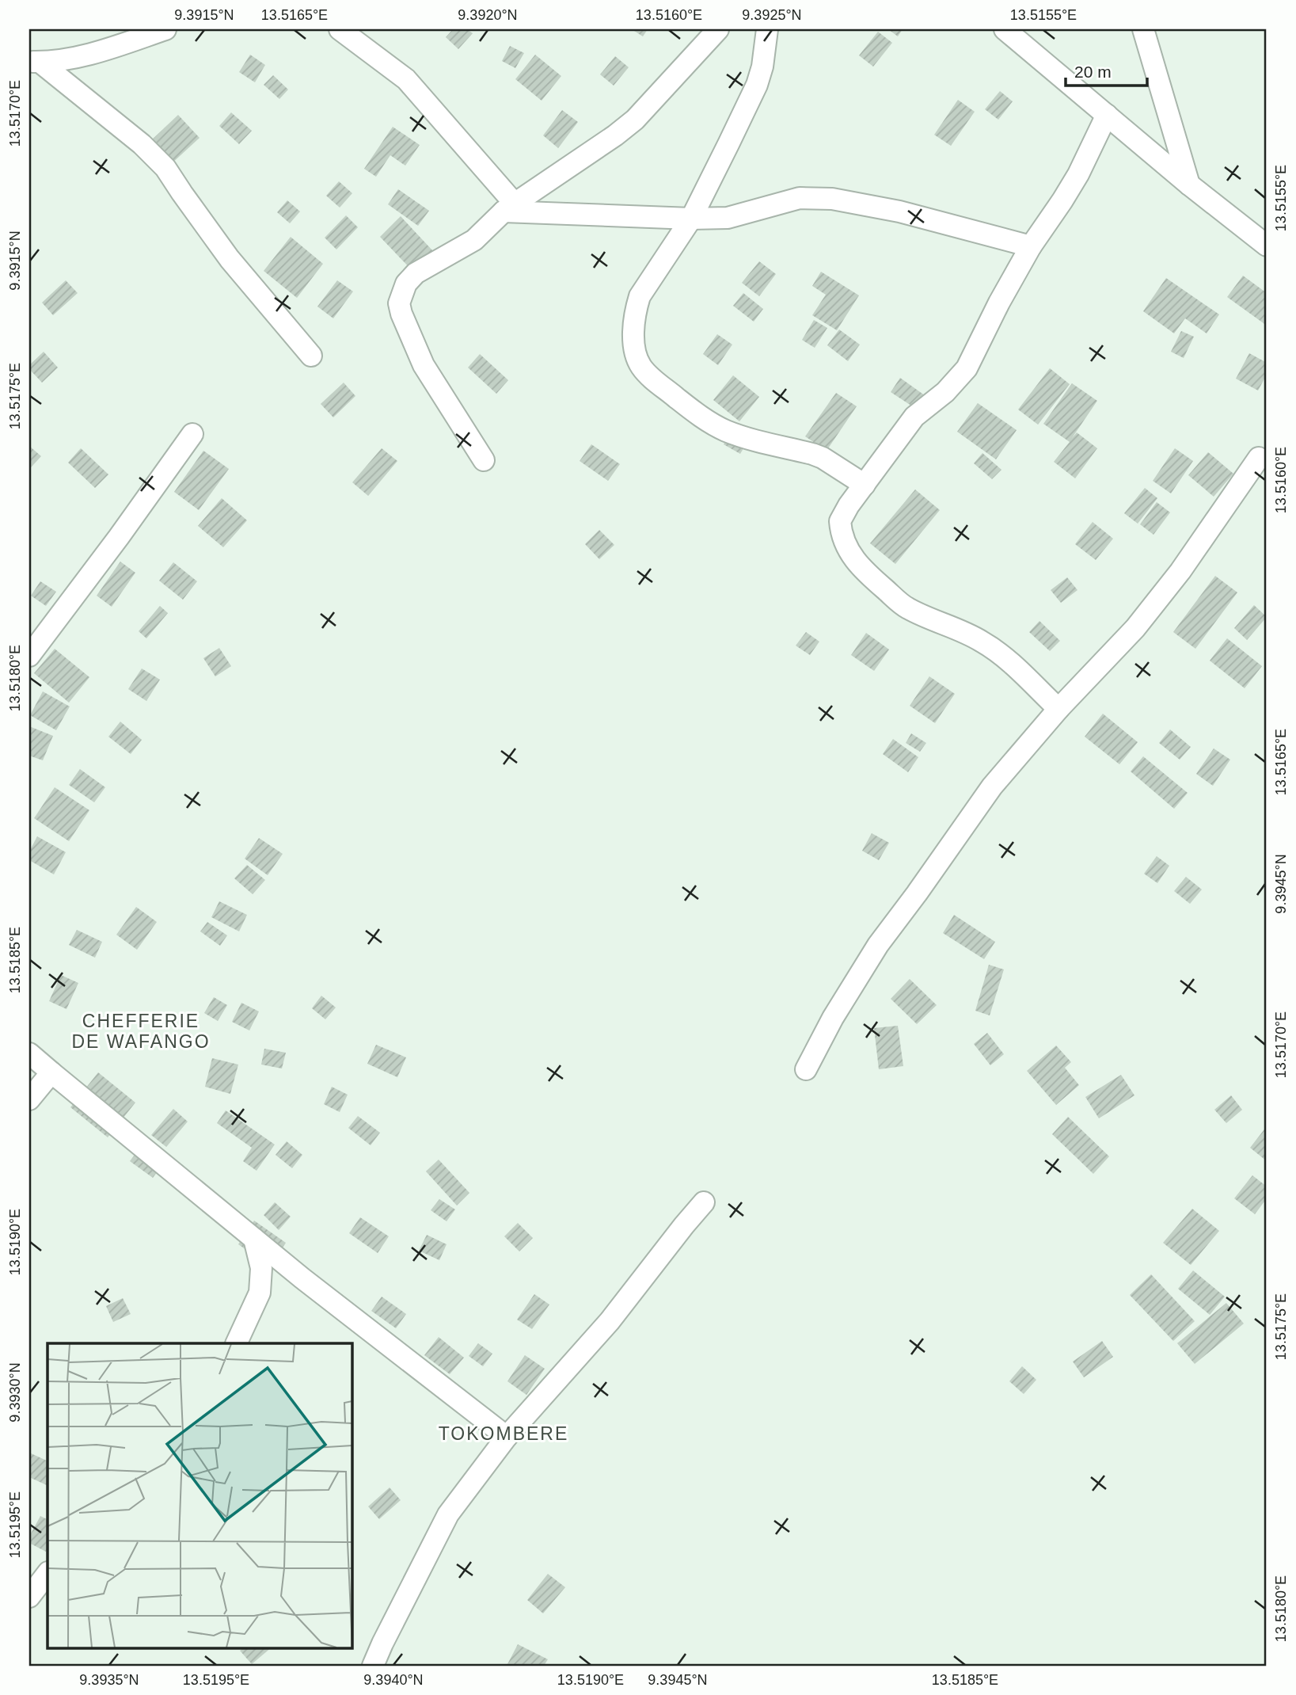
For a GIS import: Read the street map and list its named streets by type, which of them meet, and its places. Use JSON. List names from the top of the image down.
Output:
{
  "districts": ["CHEFFERIE DE WAFANGO", "TOKOMBERE"],
  "scale_bar": "20 m",
  "coordinates": [
    "9.3915°N",
    "13.5165°E",
    "9.3920°N",
    "13.5160°E",
    "9.3925°N",
    "13.5155°E",
    "13.5170°E",
    "13.5175°E",
    "13.5180°E",
    "9.3945°N",
    "13.5185°E",
    "13.5190°E",
    "9.3930°N",
    "13.5195°E",
    "9.3935°N",
    "9.3940°N"
  ]
}
